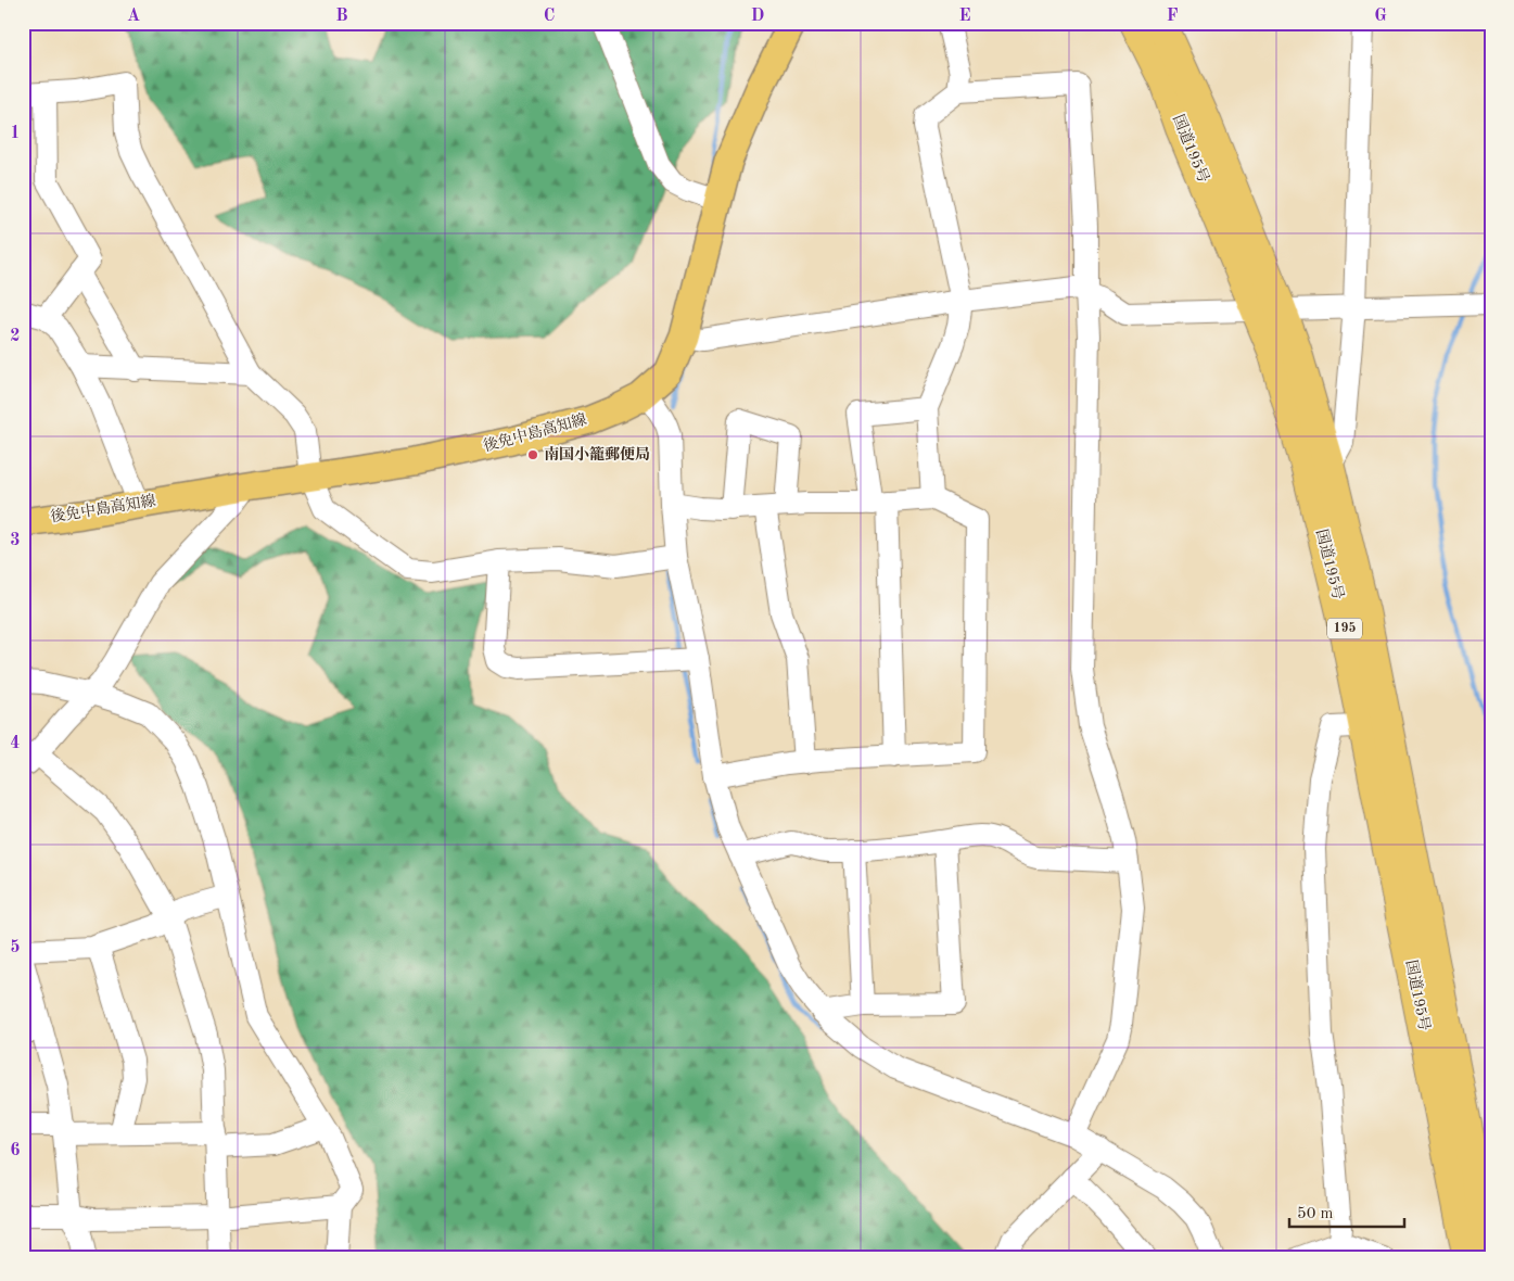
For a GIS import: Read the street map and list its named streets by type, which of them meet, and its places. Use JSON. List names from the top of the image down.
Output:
{
  "streets": {
    "highway": ["国道195号", "195"],
    "main road": ["後免中島高知線"]
  },
  "places": ["南国小籠郵便局"],
  "scale_bar": "50 m",
  "grid": {
    "columns": [
      "A",
      "B",
      "C",
      "D",
      "E",
      "F",
      "G"
    ],
    "rows": [
      "1",
      "2",
      "3",
      "4",
      "5",
      "6"
    ]
  }
}
